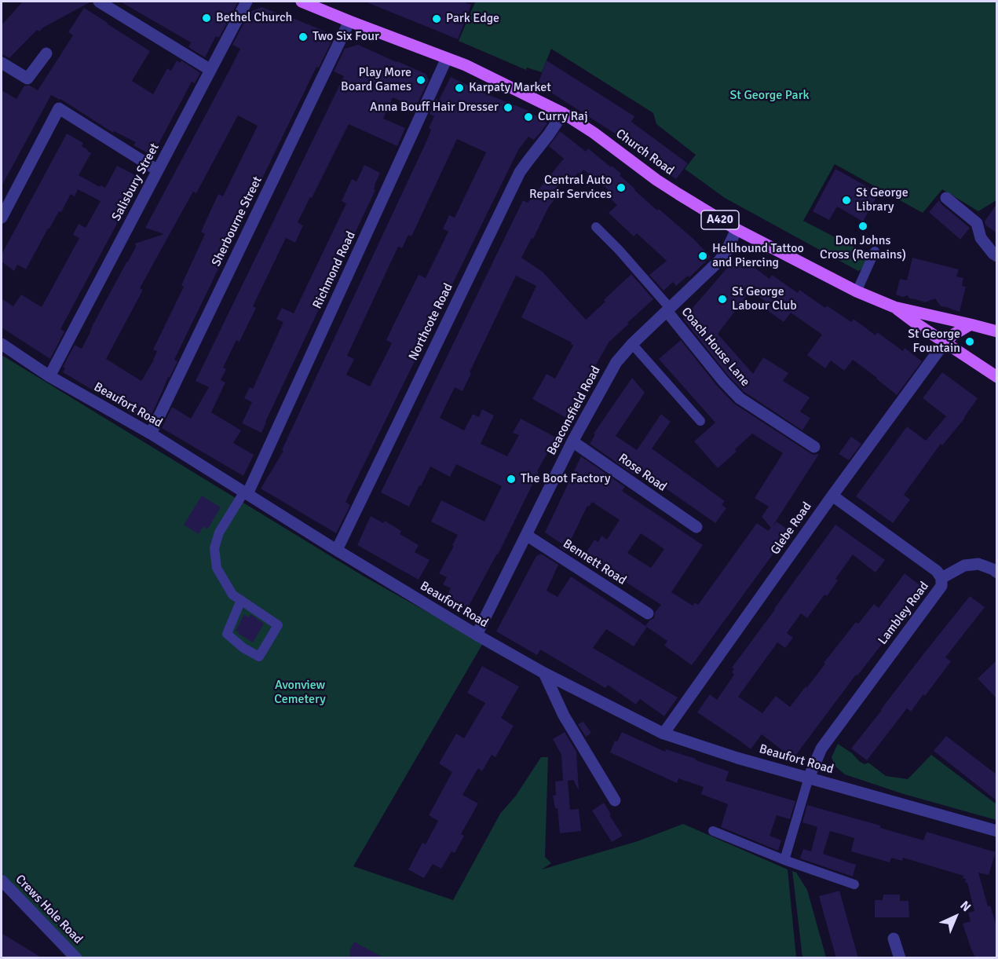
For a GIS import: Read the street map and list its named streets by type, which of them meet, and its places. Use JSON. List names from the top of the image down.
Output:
{
  "streets": {
    "main road": ["Church Road", "A420"],
    "street": [
      "Salisbury Street",
      "Sherbourne Street",
      "Richmond Road",
      "Northcote Road",
      "Coach House Lane",
      "Beaufort Road",
      "Beaconsfield Road",
      "Rose Road",
      "Glebe Road",
      "Bennett Road",
      "Lambley Road",
      "Crews Hole Road"
    ]
  },
  "crossings": [
    ["Church Road", "A420"],
    ["Church Road", "Sherbourne Street"],
    ["Church Road", "Richmond Road"],
    ["Church Road", "Northcote Road"],
    ["Church Road", "Beaconsfield Road"],
    ["Salisbury Street", "Beaufort Road"],
    ["Sherbourne Street", "Beaufort Road"],
    ["Richmond Road", "Beaufort Road"],
    ["Northcote Road", "Beaufort Road"],
    ["Coach House Lane", "Beaconsfield Road"],
    ["Beaufort Road", "Beaconsfield Road"],
    ["Beaufort Road", "Glebe Road"],
    ["Beaufort Road", "Lambley Road"],
    ["Beaconsfield Road", "Rose Road"],
    ["Beaconsfield Road", "Bennett Road"],
    ["Glebe Road", "Lambley Road"]
  ],
  "parks": ["St George Park", "Avonview Cemetery"],
  "places": [
    "Bethel Church",
    "Park Edge",
    "Two Six Four",
    "Play More Board Games",
    "Karpaty Market",
    "Anna Bouff Hair Dresser",
    "Curry Raj",
    "Central Auto Repair Services",
    "St George Library",
    "Don Johns Cross (Remains)",
    "Hellhound Tattoo and Piercing",
    "St George Labour Club",
    "St George Fountain",
    "The Boot Factory"
  ],
  "north": "top right"
}
